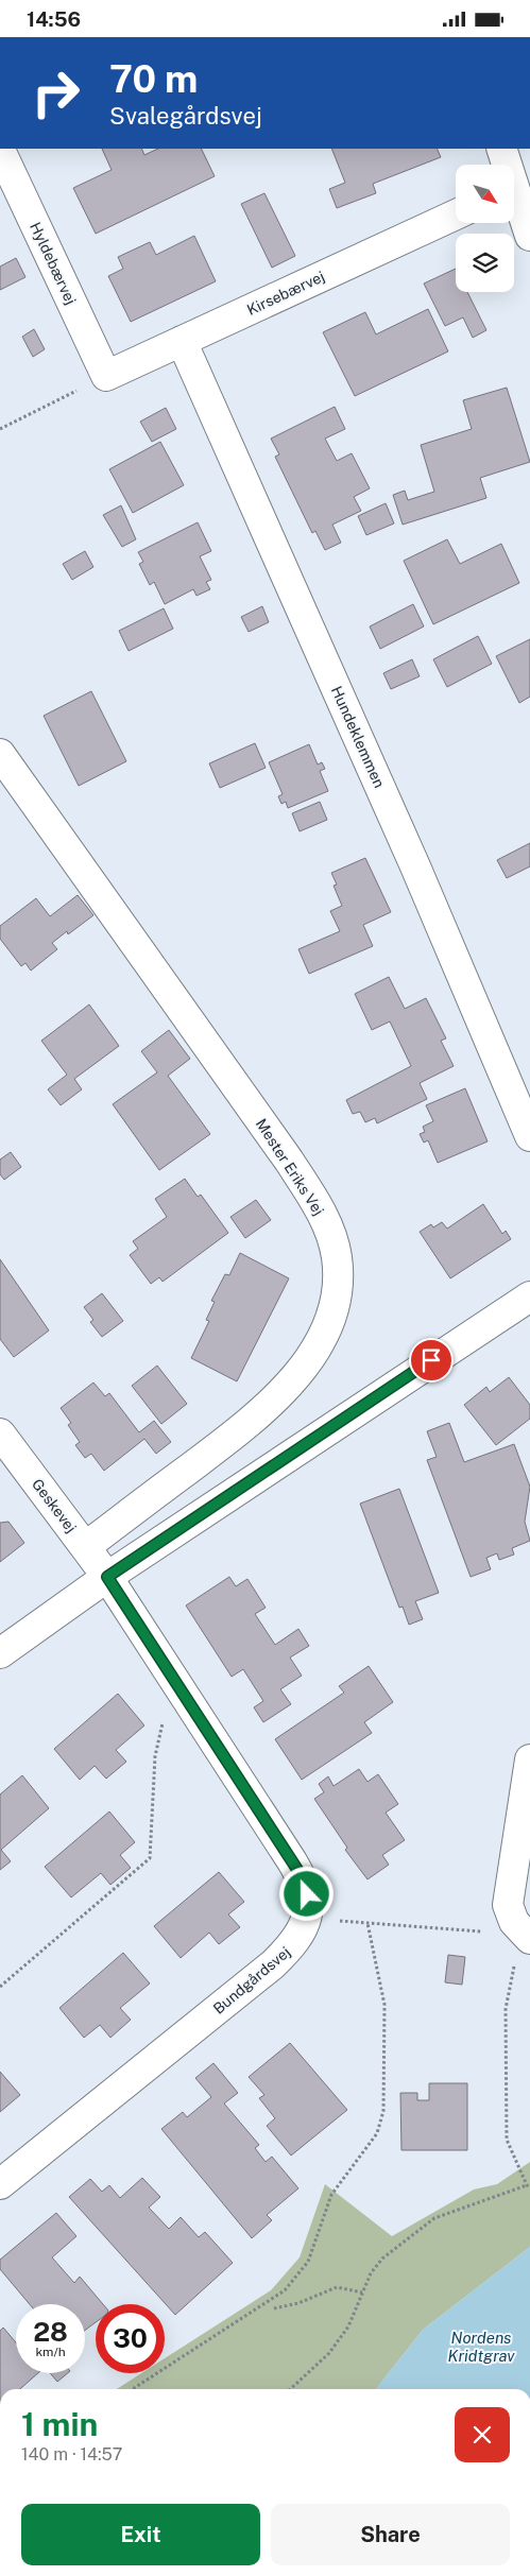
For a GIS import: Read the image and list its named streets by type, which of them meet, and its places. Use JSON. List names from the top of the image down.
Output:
{
  "streets": {
    "street": [
      "Hyldebærvej",
      "Kirsebærvej",
      "Hundeklemmen",
      "Mester Eriks Vej",
      "Geskevej",
      "Bundgårdsvej"
    ]
  },
  "crossings": [
    ["Hyldebærvej", "Kirsebærvej"],
    ["Kirsebærvej", "Hundeklemmen"],
    ["Mester Eriks Vej", "Geskevej"],
    ["Geskevej", "Bundgårdsvej"]
  ],
  "water": ["Nordens Kridtgrav"],
  "north": "bottom right",
  "page": {
    "status": "14:56",
    "turn": ["70 m", "Svalegårdsvej"],
    "speed": "28 km/h",
    "limit": "30",
    "heading": ["1 min", "140 m · 14:57"],
    "buttons": ["Exit", "Share"]
  }
}
